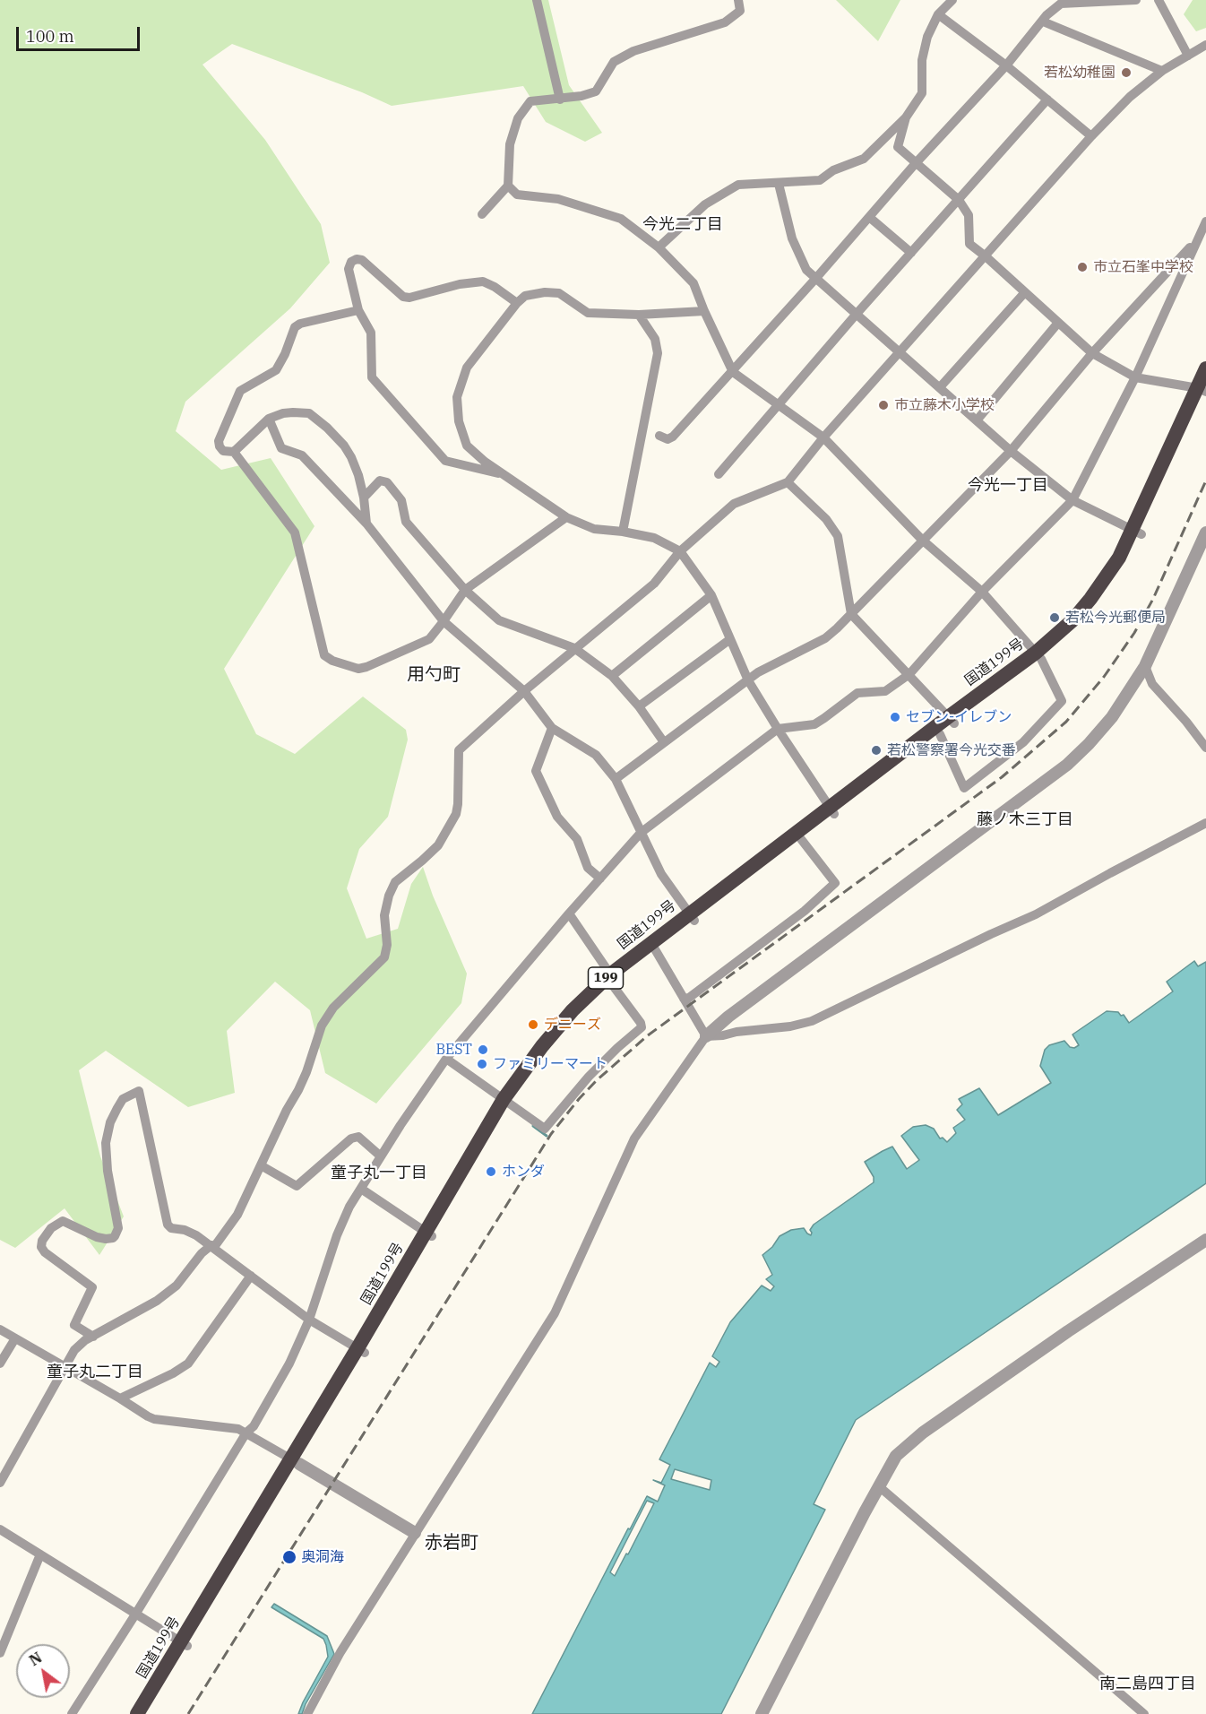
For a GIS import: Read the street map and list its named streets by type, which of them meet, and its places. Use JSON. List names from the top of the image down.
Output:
{
  "streets": {
    "highway": ["国道199号", "199"]
  },
  "districts": [
    "今光二丁目",
    "今光一丁目",
    "用勺町",
    "藤ノ木三丁目",
    "童子丸一丁目",
    "童子丸二丁目",
    "赤岩町",
    "南二島四丁目"
  ],
  "places": [
    "若松幼稚園",
    "市立石峯中学校",
    "市立藤木小学校",
    "若松今光郵便局",
    "セブン-イレブン",
    "若松警察署今光交番",
    "デニーズ",
    "BEST",
    "ファミリーマート",
    "ホンダ",
    "奥洞海"
  ],
  "scale_bar": "100 m",
  "north": "top left"
}
